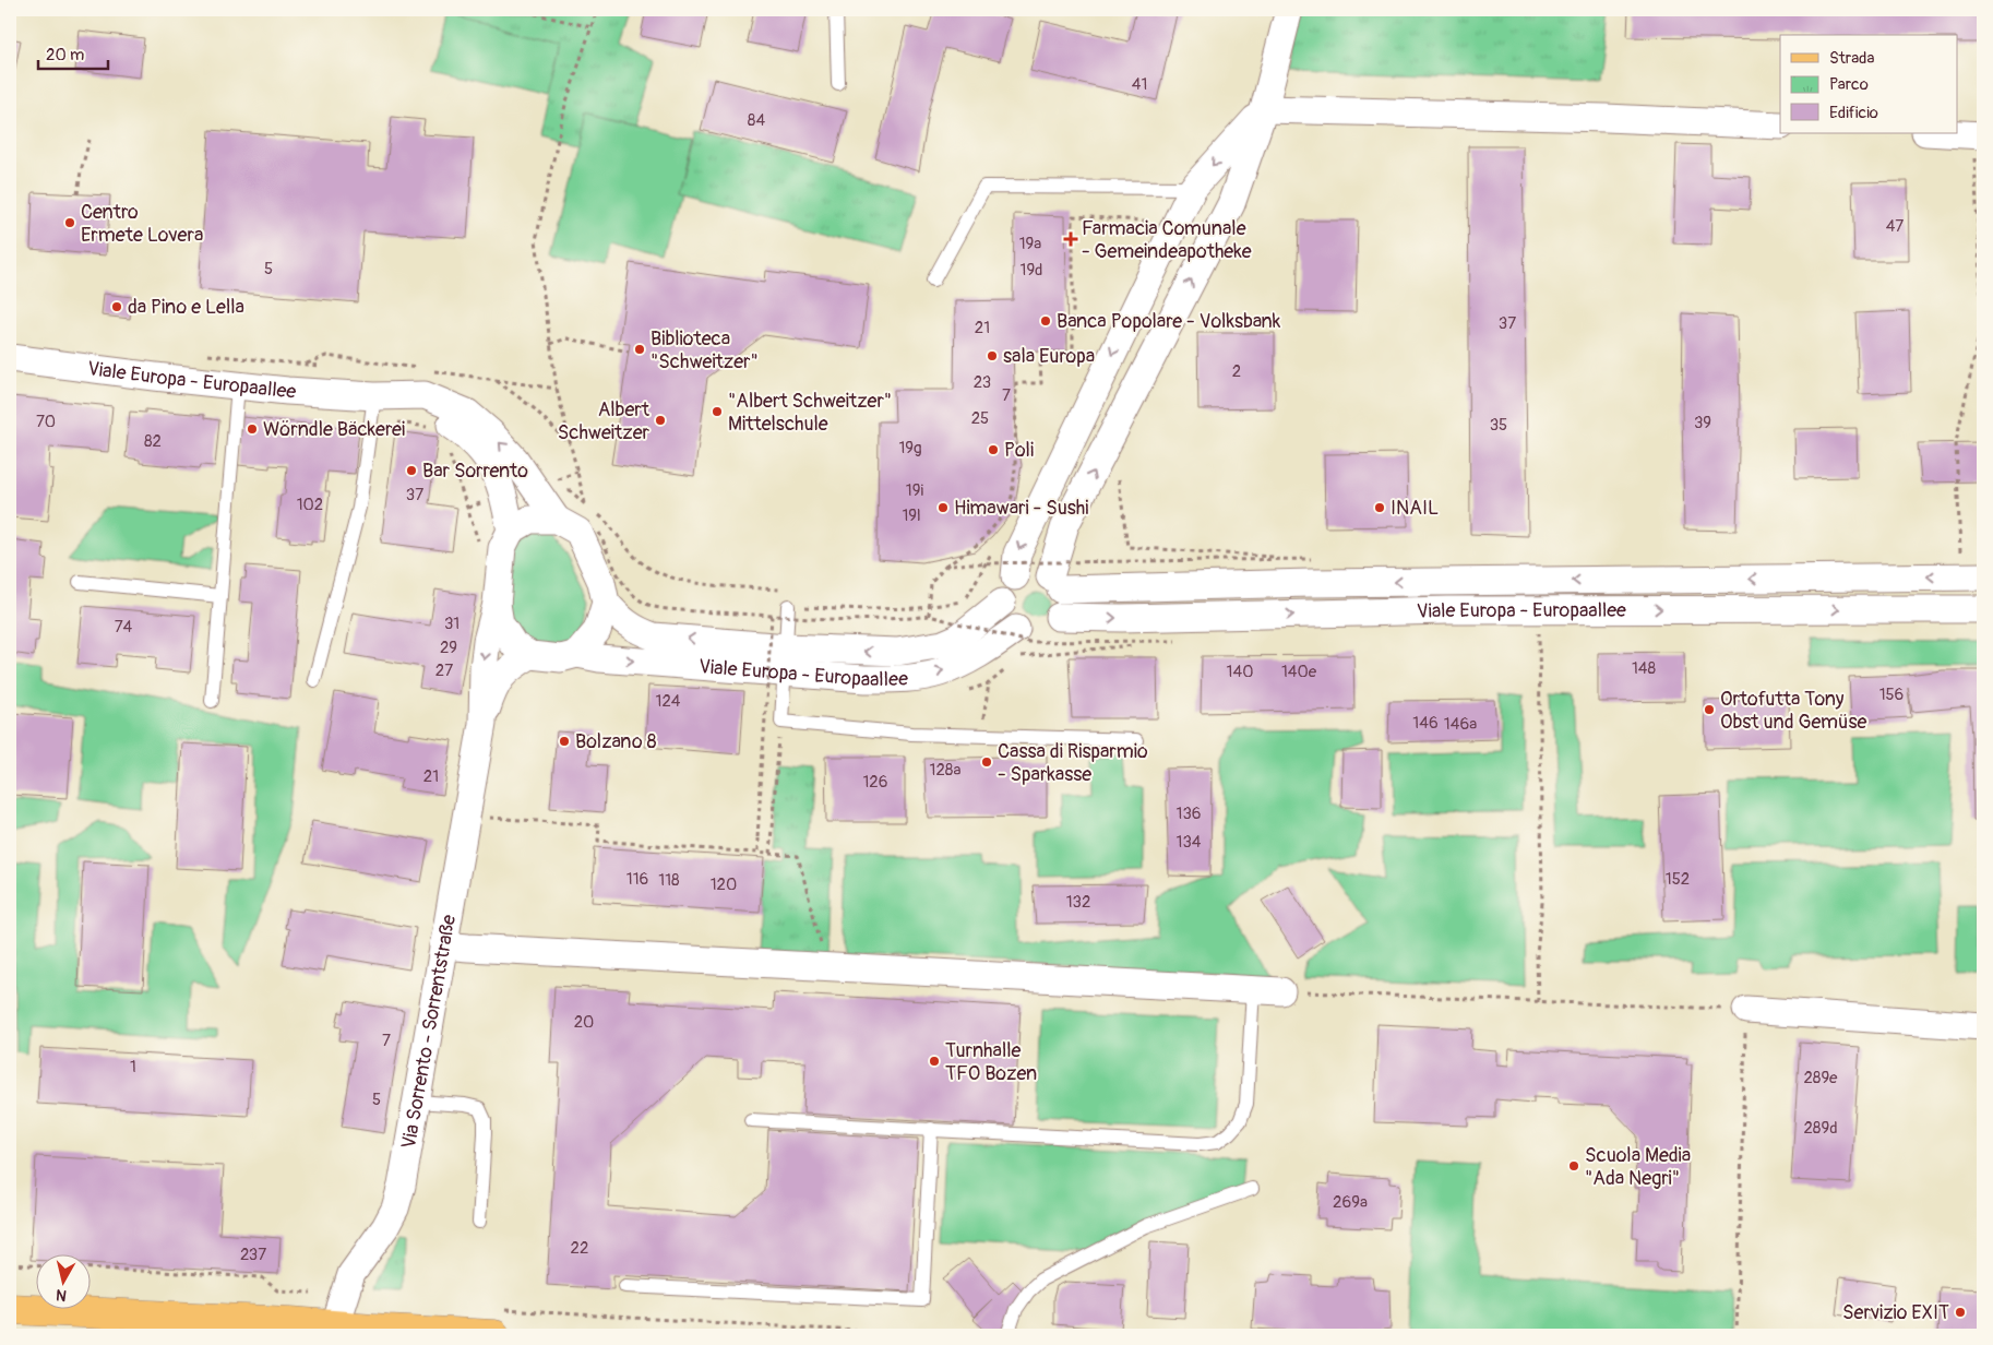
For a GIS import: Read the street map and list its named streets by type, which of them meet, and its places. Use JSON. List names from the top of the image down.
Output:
{
  "streets": {
    "street": ["Viale Europa - Europaallee", "Via Sorrento - Sorrentstraße"]
  },
  "crossings": [
    ["Viale Europa - Europaallee", "Via Sorrento - Sorrentstraße"]
  ],
  "places": {
    "other": [
      "Centro Ermete Lovera",
      "da Pino e Lella",
      "Banca Popolare - Volksbank",
      "Biblioteca \"Schweitzer\"",
      "sala Europa",
      "\"Albert Schweitzer\" Mittelschule",
      "Albert Schweitzer",
      "Wörndle Bäckerei",
      "Poli",
      "Bar Sorrento",
      "Himawari - Sushi",
      "INAIL",
      "Ortofutta Tony Obst und Gemüse",
      "Bolzano 8",
      "Cassa di Risparmio - Sparkasse",
      "Turnhalle TFO Bozen",
      "Scuola Media \"Ada Negri\"",
      "Servizio EXIT"
    ],
    "health": ["Farmacia Comunale - Gemeindeapotheke"]
  },
  "house_numbers": [
    "41",
    "84",
    "47",
    "19a",
    "5",
    "19d",
    "37",
    "21",
    "2",
    "23",
    "7",
    "25",
    "70",
    "39",
    "35",
    "82",
    "19g",
    "19i",
    "37",
    "102",
    "19l",
    "31",
    "74",
    "29",
    "148",
    "27",
    "140",
    "140e",
    "156",
    "124",
    "146",
    "146a",
    "128a",
    "21",
    "126",
    "136",
    "134",
    "116",
    "152",
    "118",
    "120",
    "132",
    "20",
    "7",
    "1",
    "289e",
    "5",
    "289d",
    "269a",
    "22",
    "237"
  ],
  "legend": ["Strada", "Parco", "Edificio"],
  "scale_bar": "20 m",
  "north": "bottom"
}
